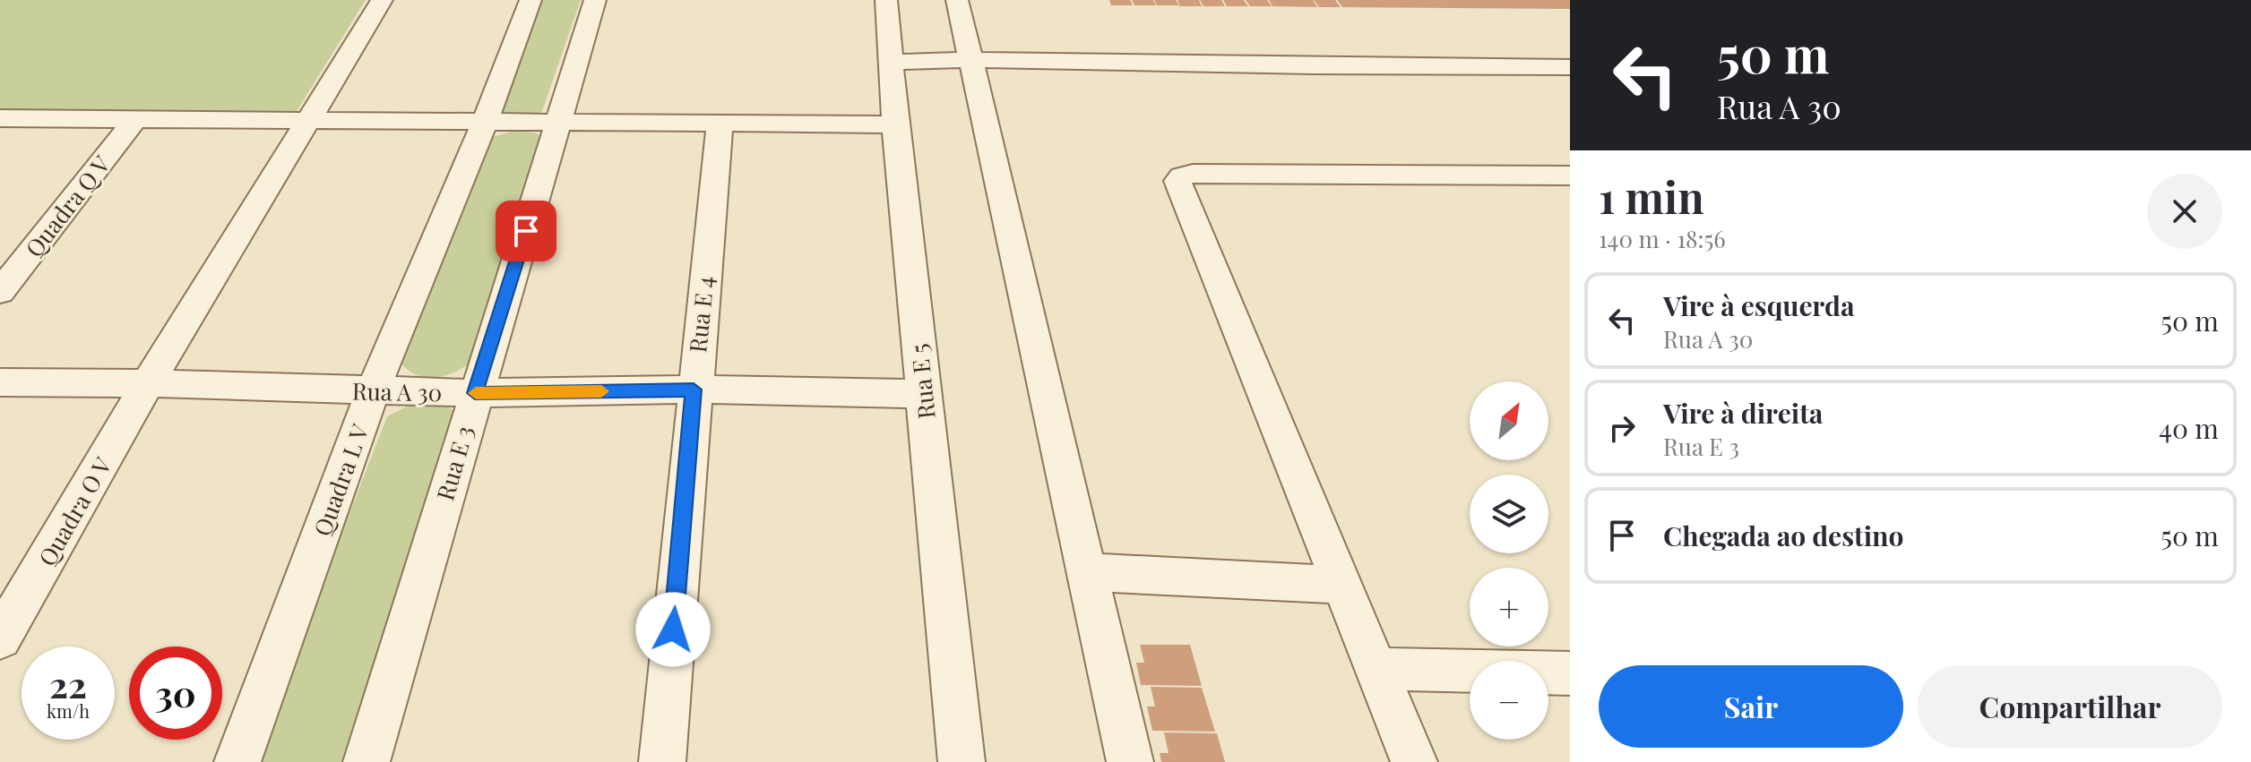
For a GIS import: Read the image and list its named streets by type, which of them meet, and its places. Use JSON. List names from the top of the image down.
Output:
{
  "streets": {
    "street": [
      "Quadra Q V",
      "Rua E 4",
      "Rua E 5",
      "Rua A 30",
      "Rua E 3",
      "Quadra L V",
      "Quadra O V"
    ]
  },
  "crossings": [
    ["Rua E 4", "Rua A 30"],
    ["Rua E 5", "Rua A 30"],
    ["Rua A 30", "Rua E 3"],
    ["Rua A 30", "Quadra L V"],
    ["Rua A 30", "Quadra O V"]
  ],
  "north": "top right",
  "page": {
    "turn": ["50 m", "Rua A 30"],
    "heading": ["1 min", "140 m · 18:56"],
    "list": [
      {
        "name": "Vire à esquerda",
        "note": "Rua A 30",
        "value": "50 m"
      },
      {
        "name": "Vire à direita",
        "note": "Rua E 3",
        "value": "40 m"
      },
      {
        "name": "Chegada ao destino",
        "value": "50 m"
      }
    ],
    "map_buttons": ["+", "−"],
    "speed": "22 km/h",
    "limit": "30",
    "buttons": ["Sair", "Compartilhar"]
  }
}
